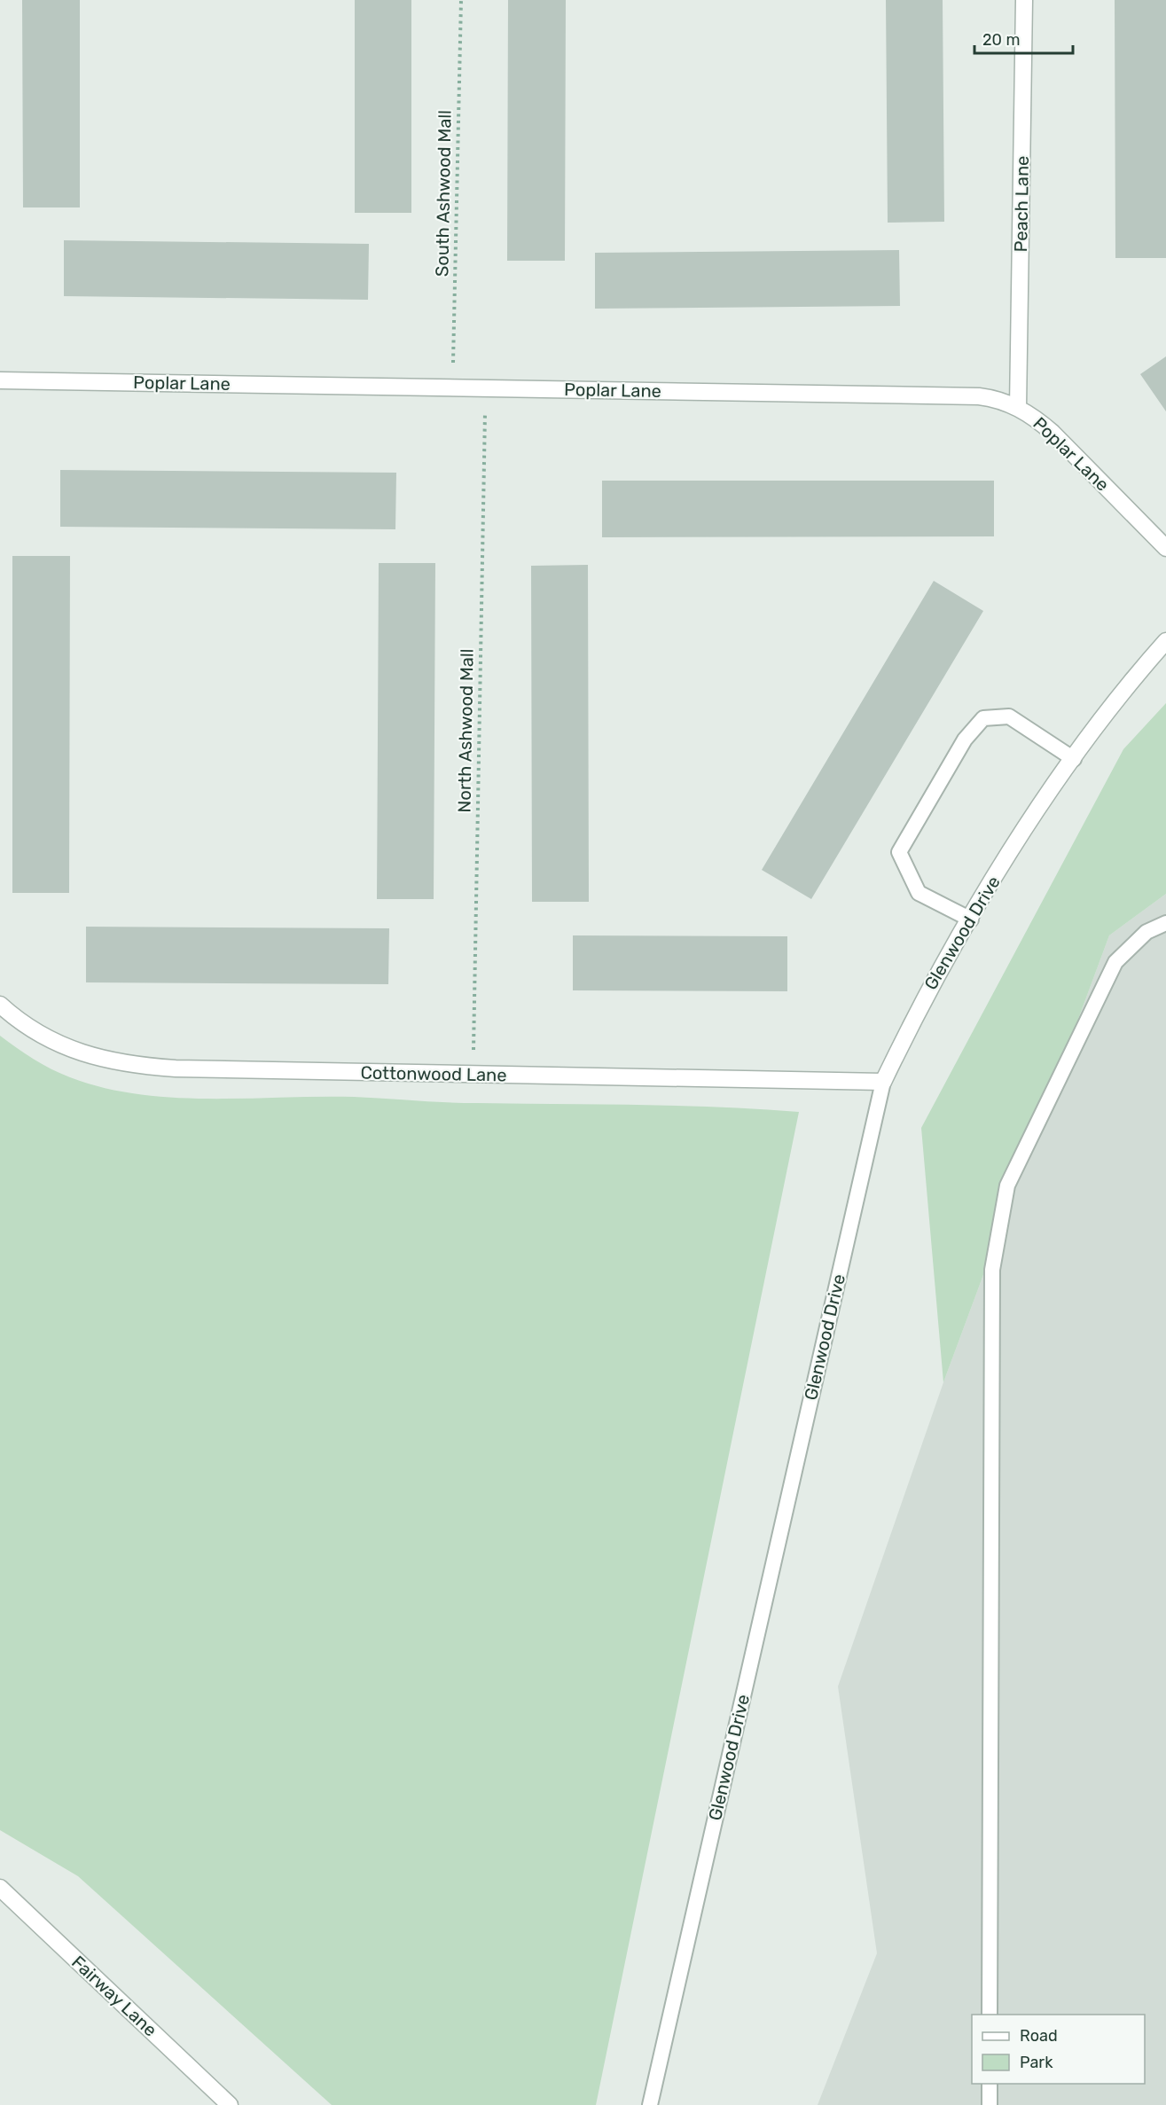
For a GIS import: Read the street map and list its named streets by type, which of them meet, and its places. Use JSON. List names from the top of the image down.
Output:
{
  "streets": {
    "street": [
      "Peach Lane",
      "Poplar Lane",
      "Glenwood Drive",
      "Cottonwood Lane",
      "Fairway Lane"
    ],
    "path": ["South Ashwood Mall", "North Ashwood Mall"]
  },
  "crossings": [
    ["South Ashwood Mall", "Poplar Lane"],
    ["Peach Lane", "Poplar Lane"],
    ["Poplar Lane", "North Ashwood Mall"],
    ["North Ashwood Mall", "Cottonwood Lane"],
    ["Glenwood Drive", "Cottonwood Lane"]
  ],
  "legend": ["Road", "Park"],
  "scale_bar": "20 m"
}
